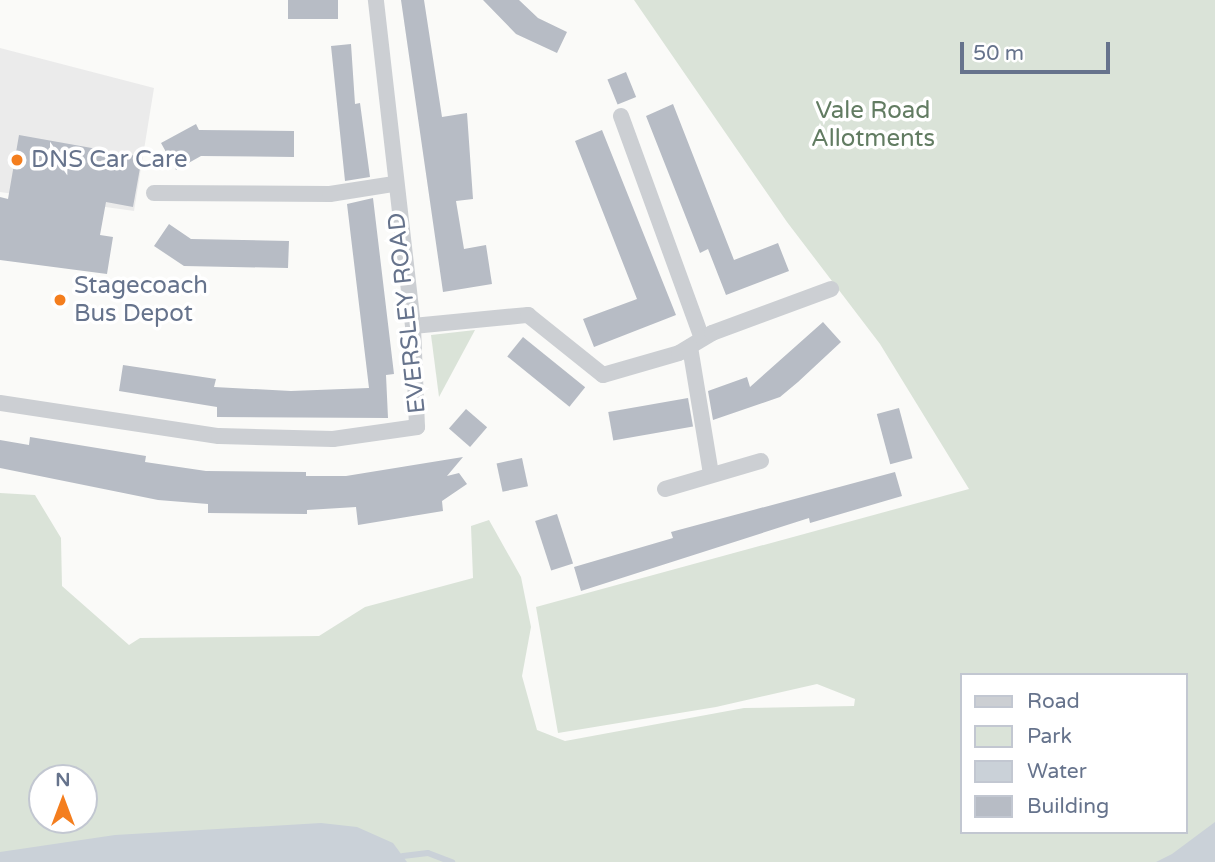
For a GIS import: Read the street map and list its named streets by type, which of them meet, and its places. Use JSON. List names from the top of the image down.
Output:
{
  "streets": {
    "street": ["EVERSLEY ROAD"]
  },
  "parks": ["Vale Road Allotments"],
  "places": ["DNS Car Care", "Stagecoach Bus Depot"],
  "legend": [
    "Road",
    "Park",
    "Water",
    "Building"
  ],
  "scale_bar": "50 m",
  "north": "top"
}
